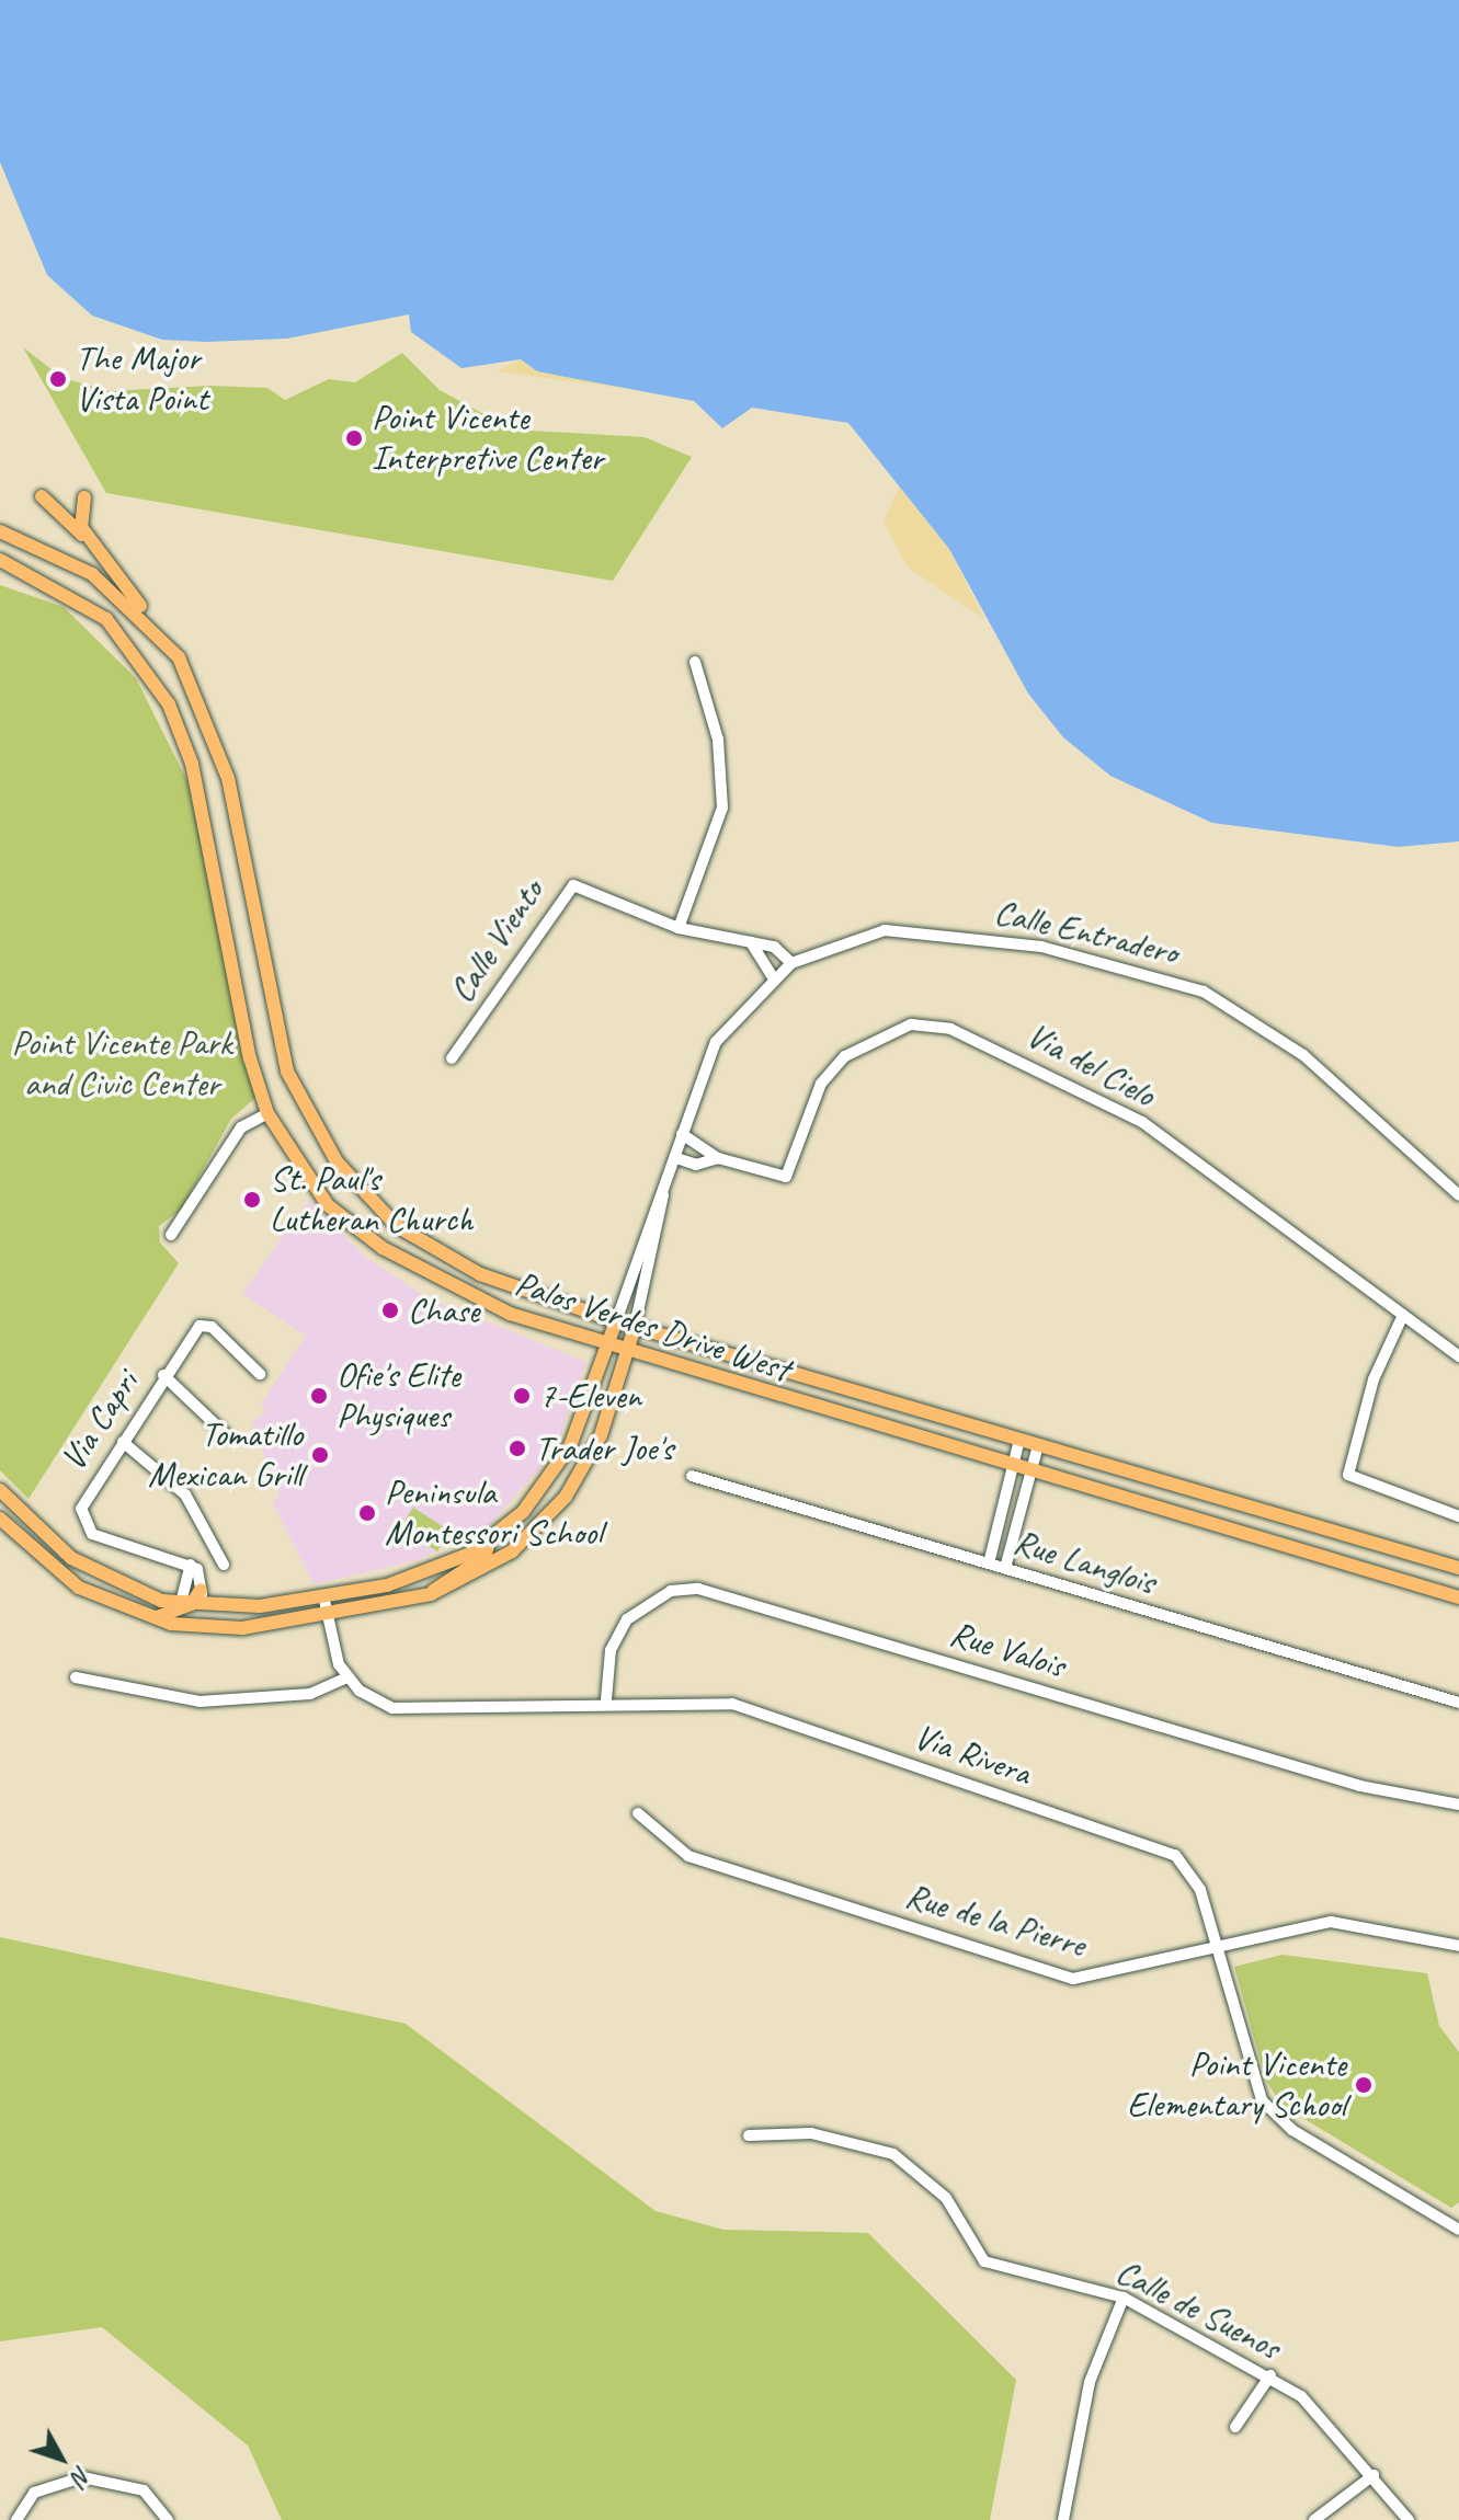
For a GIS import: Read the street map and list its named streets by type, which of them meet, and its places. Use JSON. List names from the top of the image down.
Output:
{
  "streets": {
    "main road": ["Palos Verdes Drive West"],
    "street": [
      "Calle Entradero",
      "Calle Viento",
      "Via del Cielo",
      "Via Capri",
      "Rue Langlois",
      "Rue Valois",
      "Via Rivera",
      "Rue de la Pierre",
      "Calle de Suenos"
    ]
  },
  "crossings": [
    ["Calle Entradero", "Calle Viento"],
    ["Calle Entradero", "Via del Cielo"],
    ["Calle Entradero", "Palos Verdes Drive West"],
    ["Rue Valois", "Via Rivera"],
    ["Via Rivera", "Rue de la Pierre"]
  ],
  "parks": ["Point Vicente Park and Civic Center"],
  "places": [
    "The Major Vista Point",
    "Point Vicente Interpretive Center",
    "St. Paul's Lutheran Church",
    "Chase",
    "Ofie's Elite Physiques",
    "7-Eleven",
    "Trader Joe's",
    "Tomatillo Mexican Grill",
    "Peninsula Montessori School",
    "Point Vicente Elementary School"
  ],
  "north": "bottom right"
}
